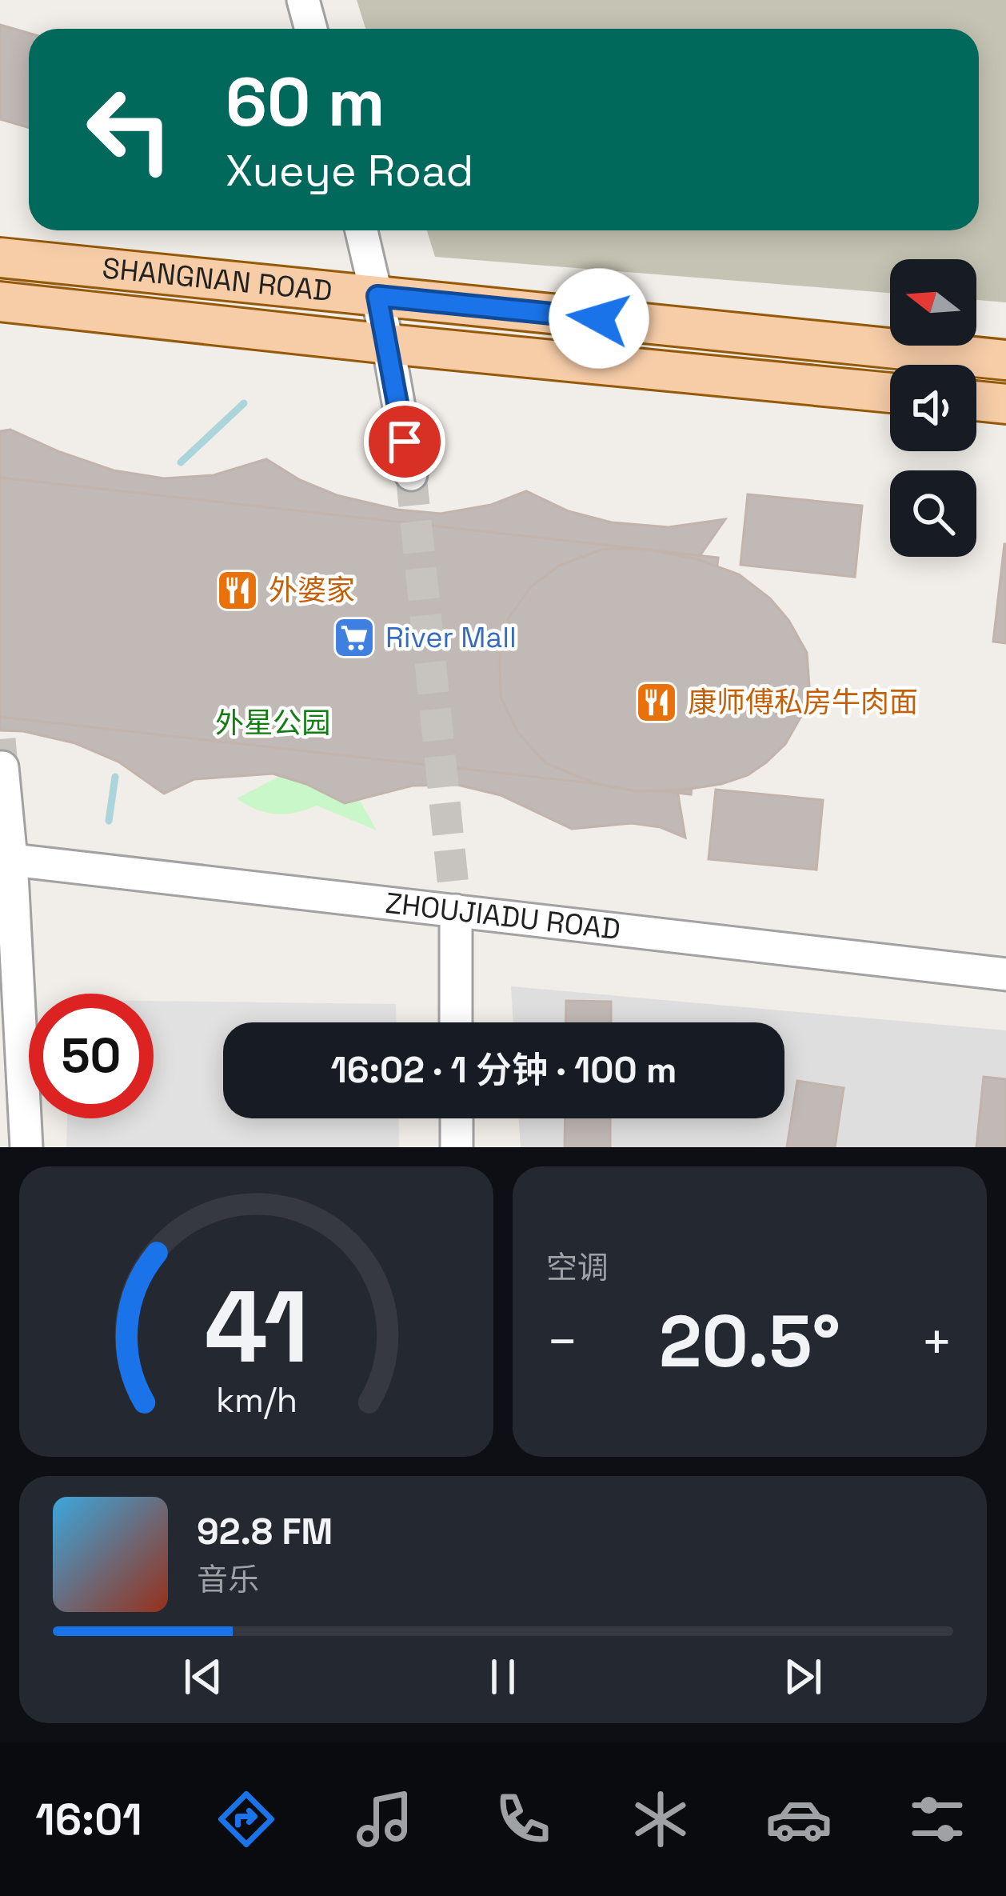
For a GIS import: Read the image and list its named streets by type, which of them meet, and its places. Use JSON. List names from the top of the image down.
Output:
{
  "streets": {
    "main road": ["SHANGNAN ROAD"],
    "street": ["ZHOUJIADU ROAD"]
  },
  "parks": ["外星公园"],
  "places": {
    "restaurant": ["外婆家", "康师傅私房牛肉面"],
    "supermarket": ["River Mall"]
  },
  "north": "left",
  "page": {
    "turn": ["60 m", "Xueye Road"],
    "limit": "50",
    "trip": "16:02 · 1 分钟 · 100 m",
    "tile": "空调",
    "heat": ["−", "20.5°", "+"],
    "song": ["92.8 FM", "音乐"],
    "tabs": "16:01",
    "gauge": ["41", "km/h"]
  }
}
